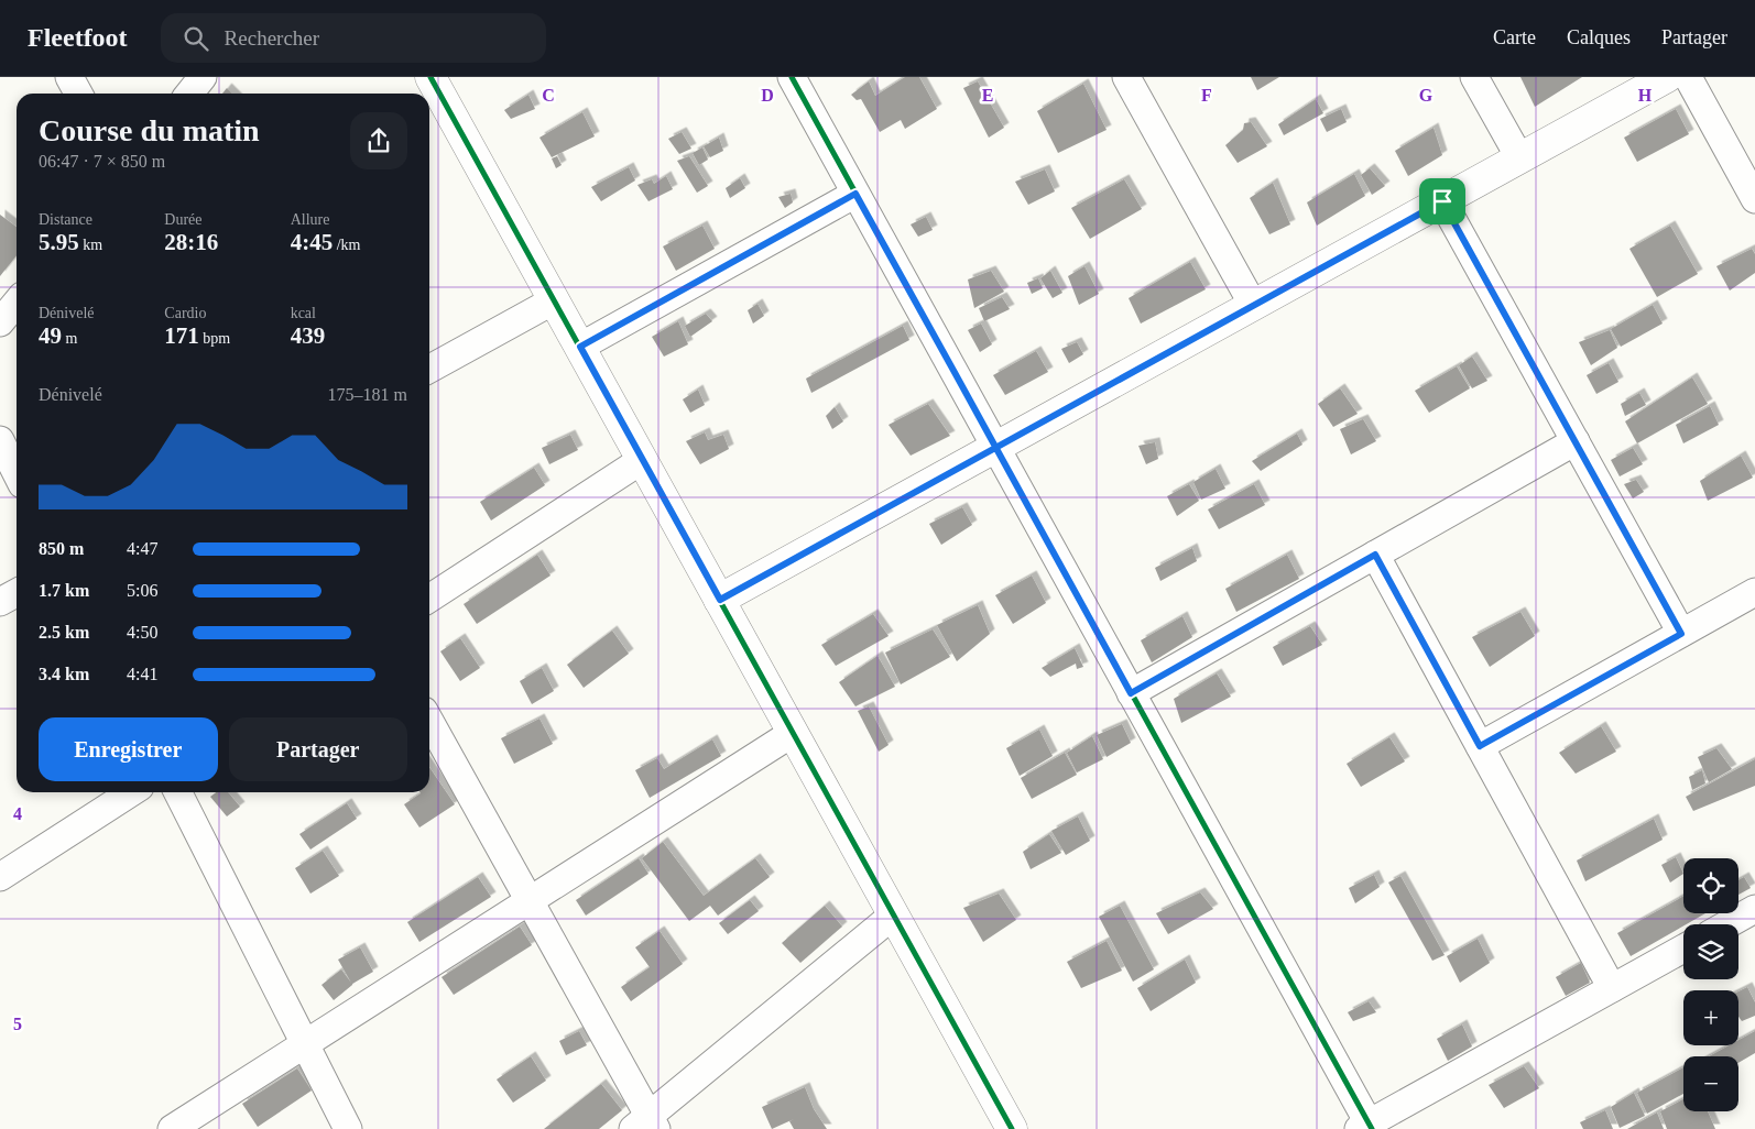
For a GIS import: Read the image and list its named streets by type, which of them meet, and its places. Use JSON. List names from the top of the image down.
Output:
{
  "page": {
    "header": "Fleetfoot",
    "search": "Rechercher",
    "nav": ["Carte", "Calques", "Partager"],
    "heading": ["Course du matin", "06:47 · 7 × 850 m"],
    "stats": [
      ["Distance", "5.95 km"],
      ["Durée", "28:16"],
      ["Allure", "4:45 /km"],
      ["Dénivelé", "49 m"],
      ["Cardio", "171 bpm"],
      ["kcal", "439"]
    ],
    "chart": ["Dénivelé", "175–181 m"],
    "list": [
      {
        "name": "850 m",
        "note": "4:47"
      },
      {
        "name": "1.7 km",
        "note": "5:06"
      },
      {
        "name": "2.5 km",
        "note": "4:50"
      },
      {
        "name": "3.4 km",
        "note": "4:41"
      }
    ],
    "buttons": ["Enregistrer", "Partager"],
    "map_buttons": ["+", "−"]
  },
  "grid": {
    "columns": [
      "C",
      "D",
      "E",
      "F",
      "G",
      "H"
    ],
    "rows": ["4", "5"]
  }
}
